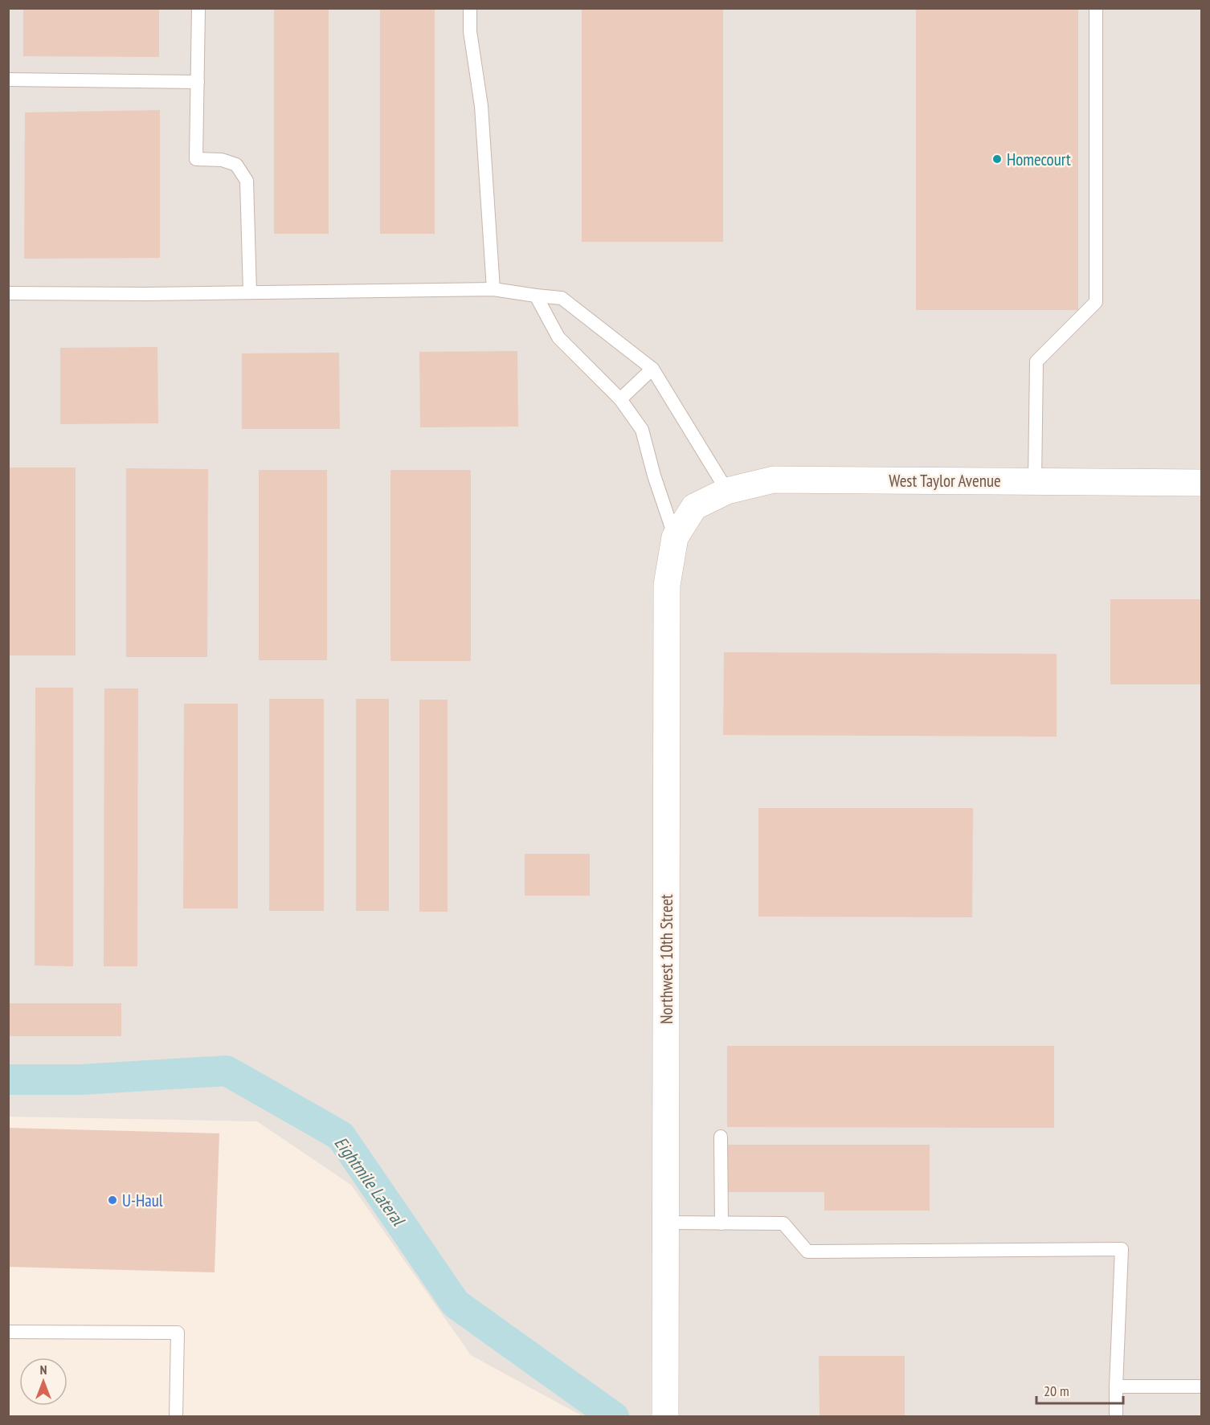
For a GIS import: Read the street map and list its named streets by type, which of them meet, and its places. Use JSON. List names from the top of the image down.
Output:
{
  "streets": {
    "street": ["West Taylor Avenue", "Northwest 10th Street"]
  },
  "crossings": [
    ["West Taylor Avenue", "Northwest 10th Street"]
  ],
  "water": ["Eightmile Lateral"],
  "places": ["Homecourt", "U-Haul"],
  "scale_bar": "20 m",
  "north": "top"
}
